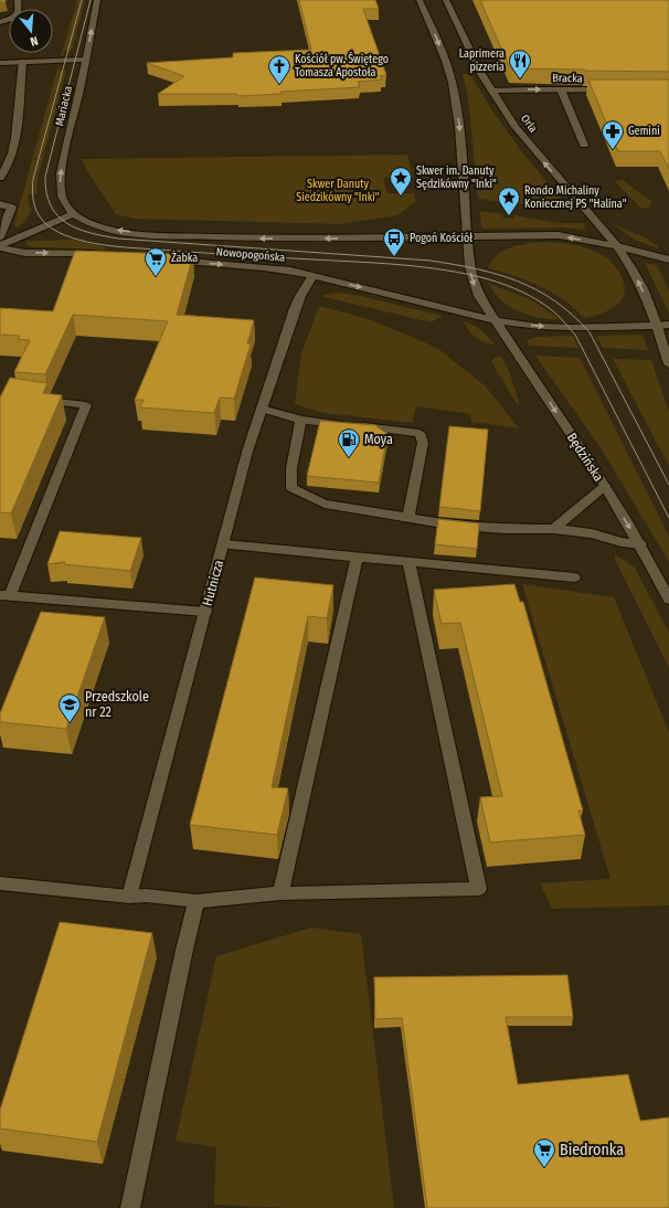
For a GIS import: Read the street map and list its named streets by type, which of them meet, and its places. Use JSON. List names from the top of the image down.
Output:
{
  "streets": {
    "street": [
      "Bracka",
      "Mariacka",
      "Orla",
      "Nowopogońska",
      "Będzińska",
      "Hutnicza"
    ]
  },
  "crossings": [
    ["Bracka", "Orla"],
    ["Mariacka", "Nowopogońska"],
    ["Orla", "Nowopogońska"],
    ["Nowopogońska", "Będzińska"],
    ["Nowopogońska", "Hutnicza"]
  ],
  "one_way": ["Bracka", "Będzińska"],
  "parks": ["Skwer Danuty Siedzikówny \"Inki\""],
  "places": {
    "restaurant": ["Laprimera pizzeria"],
    "church": ["Kościół pw. Świętego Tomasza Apostoła"],
    "pharmacy": ["Gemini"],
    "place": ["Skwer im. Danuty Sędzikówny \"Inki\"", "Rondo Michaliny Koniecznej PS \"Halina\""],
    "bus stop": ["Pogoń Kościół"],
    "supermarket": ["Żabka", "Biedronka"],
    "fuel station": ["Moya"],
    "school or university": ["Przedszkole nr 22"]
  },
  "north": "bottom"
}
